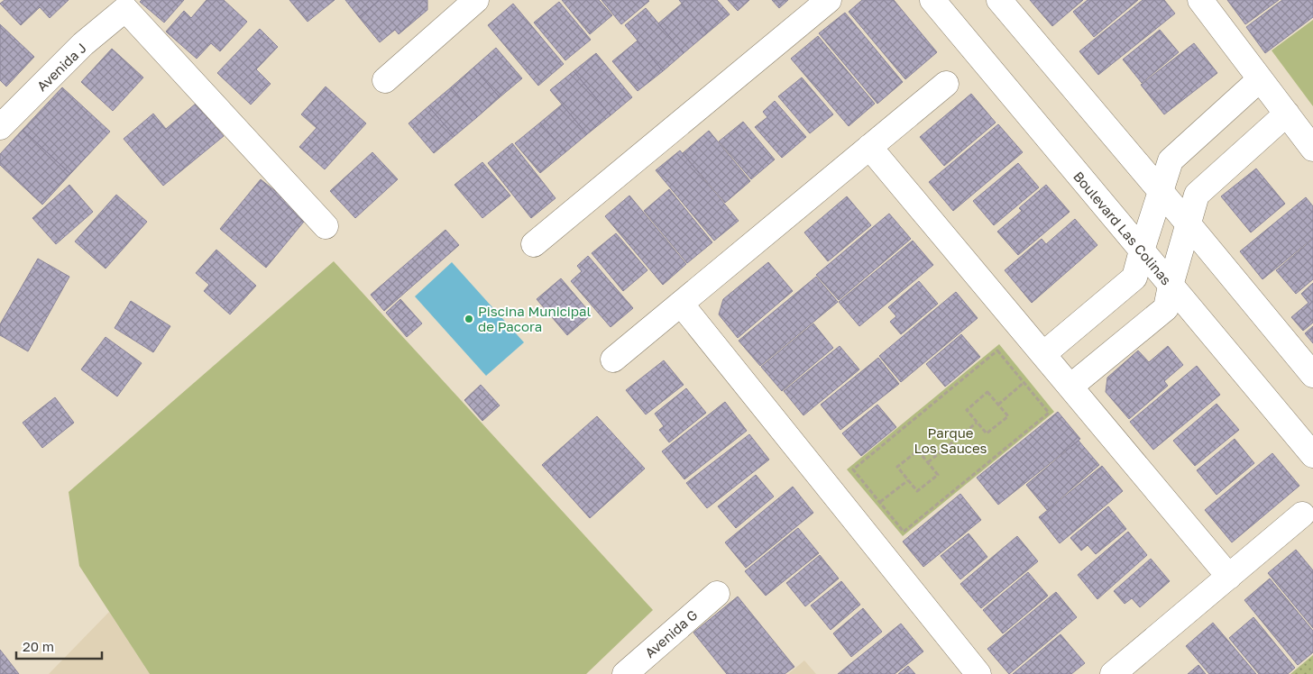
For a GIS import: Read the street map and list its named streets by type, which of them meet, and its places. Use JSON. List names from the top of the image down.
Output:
{
  "streets": {
    "street": ["Avenida J", "Boulevard Las Colinas", "Avenida G"]
  },
  "parks": ["Parque Los Sauces"],
  "places": ["Piscina Municipal de Pacora"],
  "scale_bar": "20 m"
}
